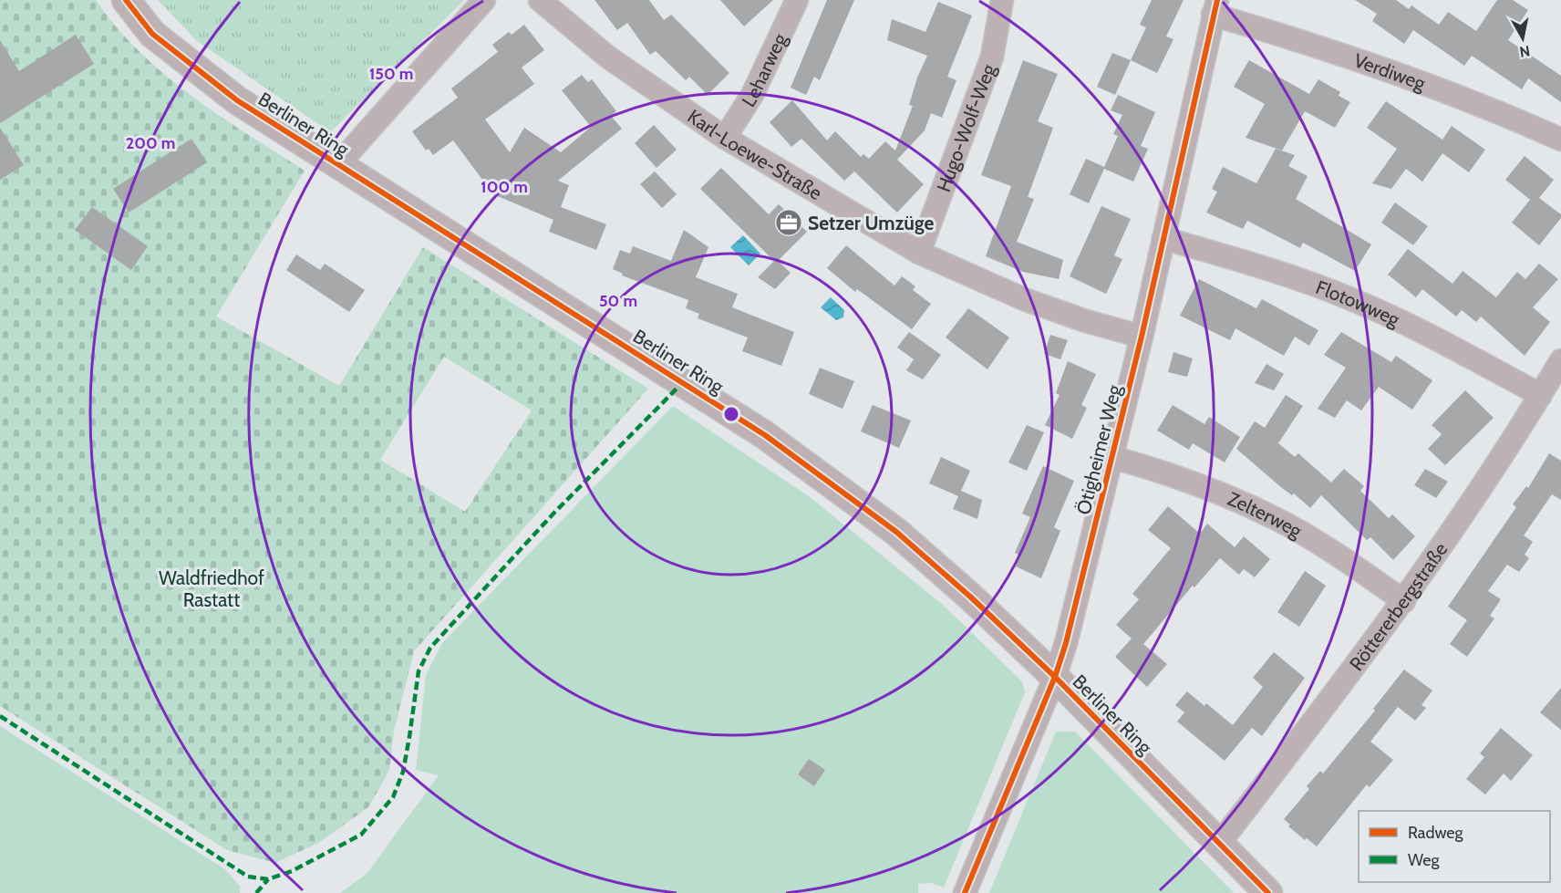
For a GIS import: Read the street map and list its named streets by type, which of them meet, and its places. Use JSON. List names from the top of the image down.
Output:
{
  "streets": {
    "street": [
      "Leharweg",
      "Verdiweg",
      "Berliner Ring",
      "Hugo-Wolf-Weg",
      "Karl-Loewe-Straße",
      "Flotowweg",
      "Ötigheimer Weg",
      "Zelterweg",
      "Röttererbergstraße"
    ]
  },
  "crossings": [
    ["Leharweg", "Karl-Loewe-Straße"],
    ["Verdiweg", "Ötigheimer Weg"],
    ["Berliner Ring", "Ötigheimer Weg"],
    ["Berliner Ring", "Röttererbergstraße"],
    ["Hugo-Wolf-Weg", "Karl-Loewe-Straße"],
    ["Karl-Loewe-Straße", "Ötigheimer Weg"],
    ["Flotowweg", "Ötigheimer Weg"],
    ["Flotowweg", "Röttererbergstraße"],
    ["Ötigheimer Weg", "Zelterweg"],
    ["Zelterweg", "Röttererbergstraße"]
  ],
  "parks": ["Waldfriedhof Rastatt"],
  "places": {
    "office": ["Setzer Umzüge"]
  },
  "legend": ["Radweg", "Weg"],
  "north": "bottom",
  "rings": [
    "150 m",
    "200 m",
    "100 m",
    "50 m"
  ]
}
